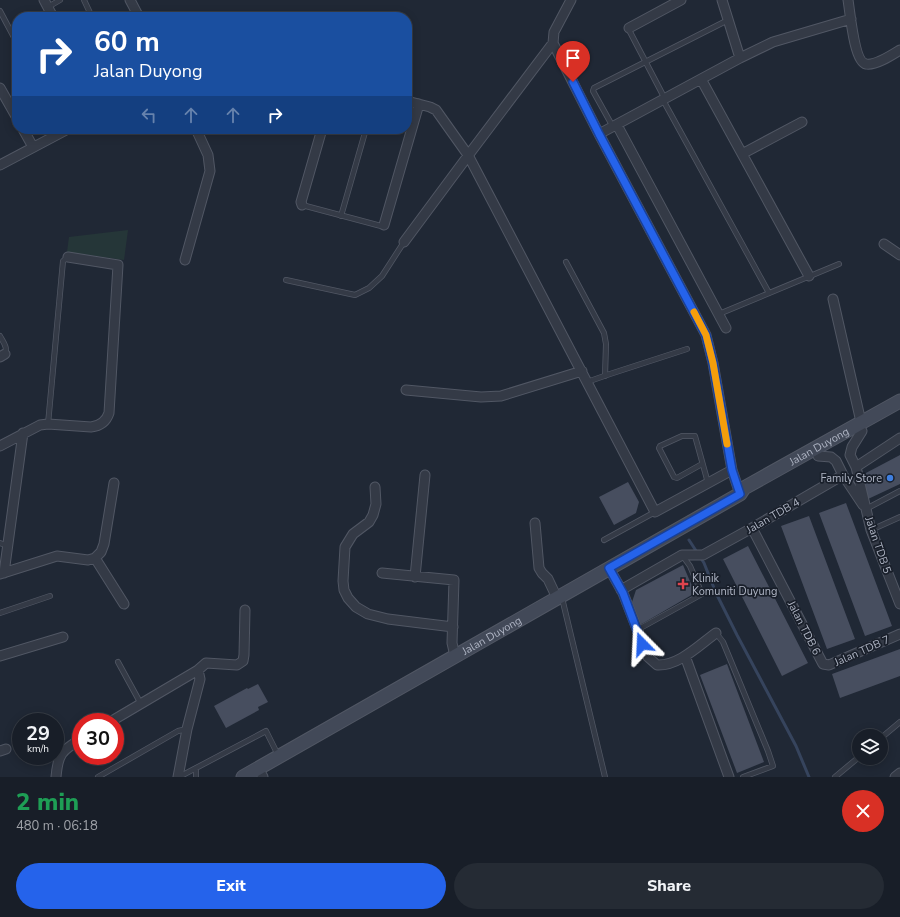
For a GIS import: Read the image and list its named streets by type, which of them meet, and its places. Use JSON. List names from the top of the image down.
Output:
{
  "streets": {
    "main road": ["Jalan Duyong"],
    "street": [
      "Jalan TDB 4",
      "Jalan TDB 5",
      "Jalan TDB 6",
      "Jalan TDB 7"
    ]
  },
  "crossings": [
    ["Jalan Duyong", "Jalan TDB 5"],
    ["Jalan TDB 4", "Jalan TDB 6"],
    ["Jalan TDB 6", "Jalan TDB 7"]
  ],
  "places": {
    "other": ["Family Store"],
    "health": ["Klinik Komuniti Duyung"]
  },
  "page": {
    "turn": ["60 m", "Jalan Duyong"],
    "speed": "29 km/h",
    "limit": "30",
    "heading": ["2 min", "480 m · 06:18"],
    "buttons": ["Exit", "Share"]
  }
}
